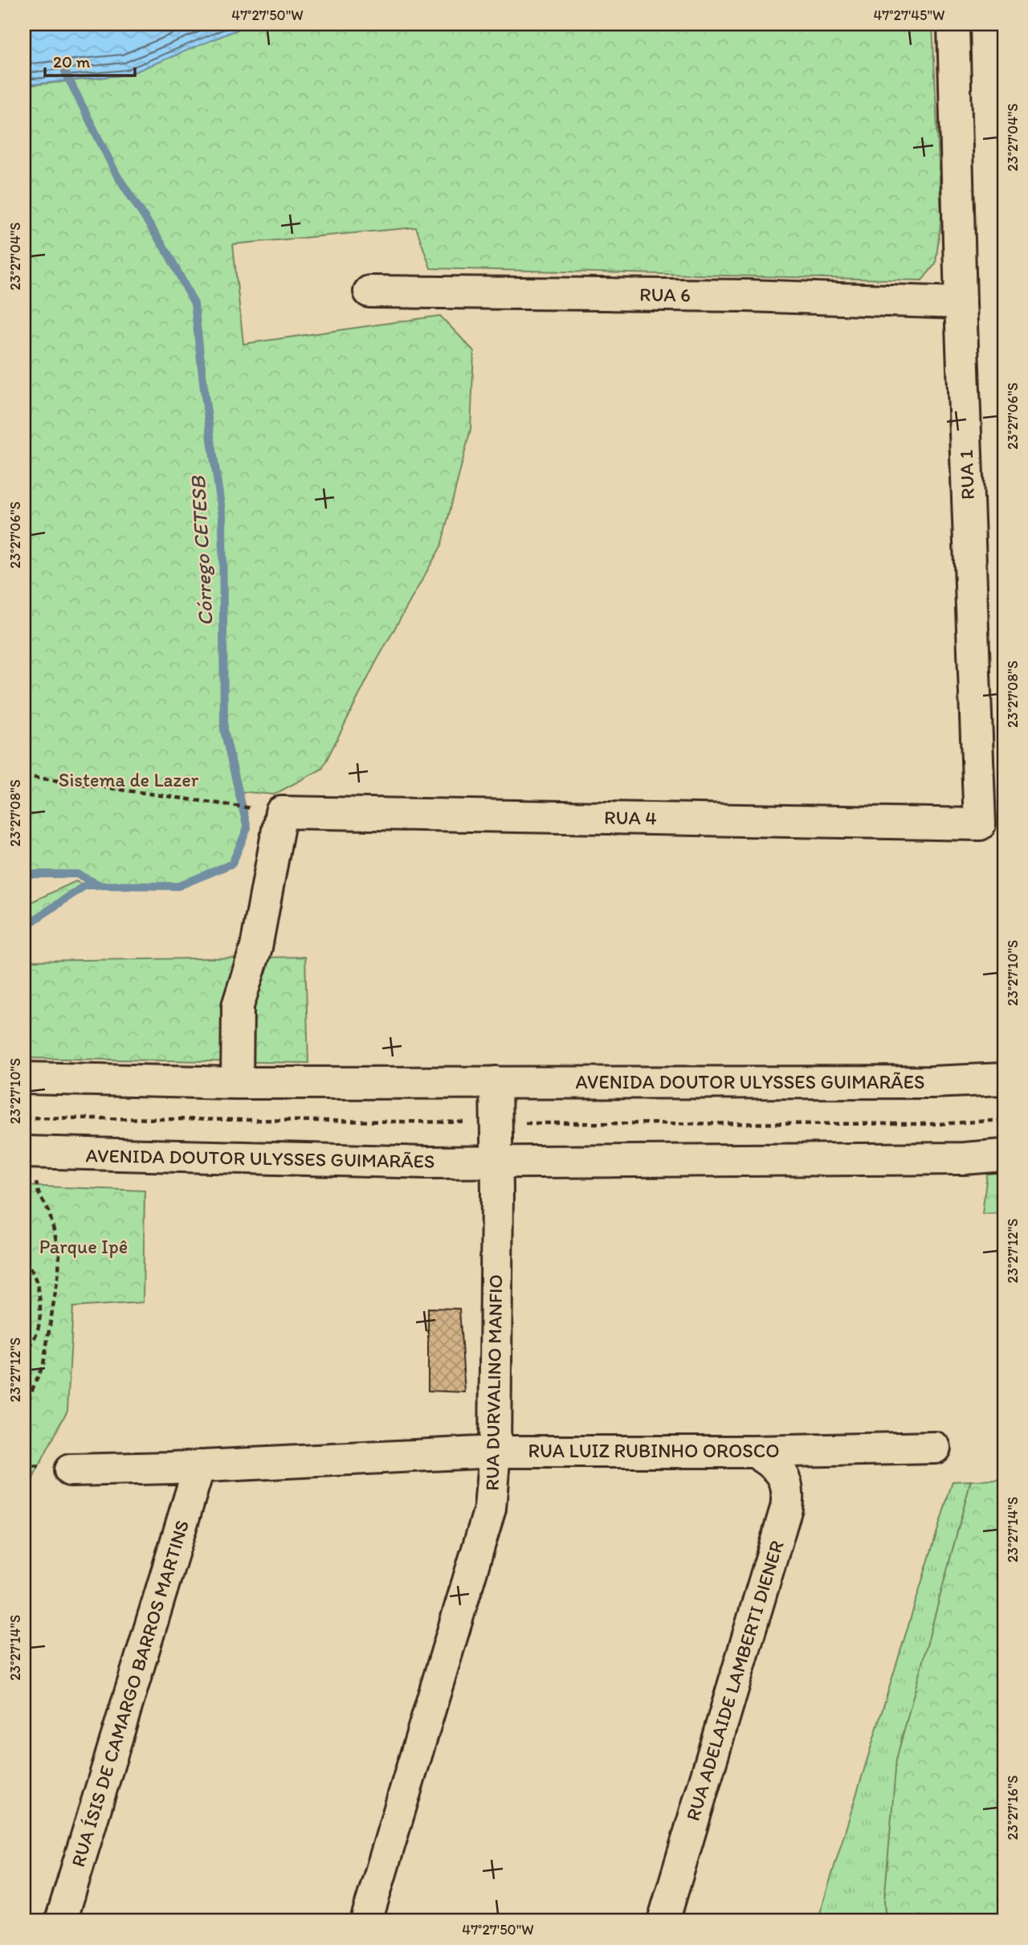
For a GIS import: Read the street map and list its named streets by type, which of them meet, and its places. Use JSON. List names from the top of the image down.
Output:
{
  "streets": {
    "street": [
      "RUA 6",
      "RUA 1",
      "RUA 4",
      "AVENIDA DOUTOR ULYSSES GUIMARÃES",
      "RUA DURVALINO MANFIO",
      "RUA LUIZ RUBINHO OROSCO",
      "RUA ADELAIDE LAMBERTI DIENER",
      "RUA ÍSIS DE CAMARGO BARROS MARTINS"
    ]
  },
  "crossings": [
    ["RUA 6", "RUA 1"],
    ["RUA 1", "RUA 4"],
    ["AVENIDA DOUTOR ULYSSES GUIMARÃES", "RUA DURVALINO MANFIO"],
    ["RUA DURVALINO MANFIO", "RUA LUIZ RUBINHO OROSCO"],
    ["RUA LUIZ RUBINHO OROSCO", "RUA ADELAIDE LAMBERTI DIENER"],
    ["RUA LUIZ RUBINHO OROSCO", "RUA ÍSIS DE CAMARGO BARROS MARTINS"]
  ],
  "water": ["Córrego CETESB"],
  "parks": ["Sistema de Lazer", "Parque Ipê"],
  "scale_bar": "20 m",
  "coordinates": [
    "47°27'50\"W",
    "47°27'45\"W",
    "23°27'04\"S",
    "23°27'06\"S",
    "23°27'08\"S",
    "23°27'10\"S",
    "23°27'12\"S",
    "23°27'14\"S",
    "23°27'16\"S"
  ]
}
